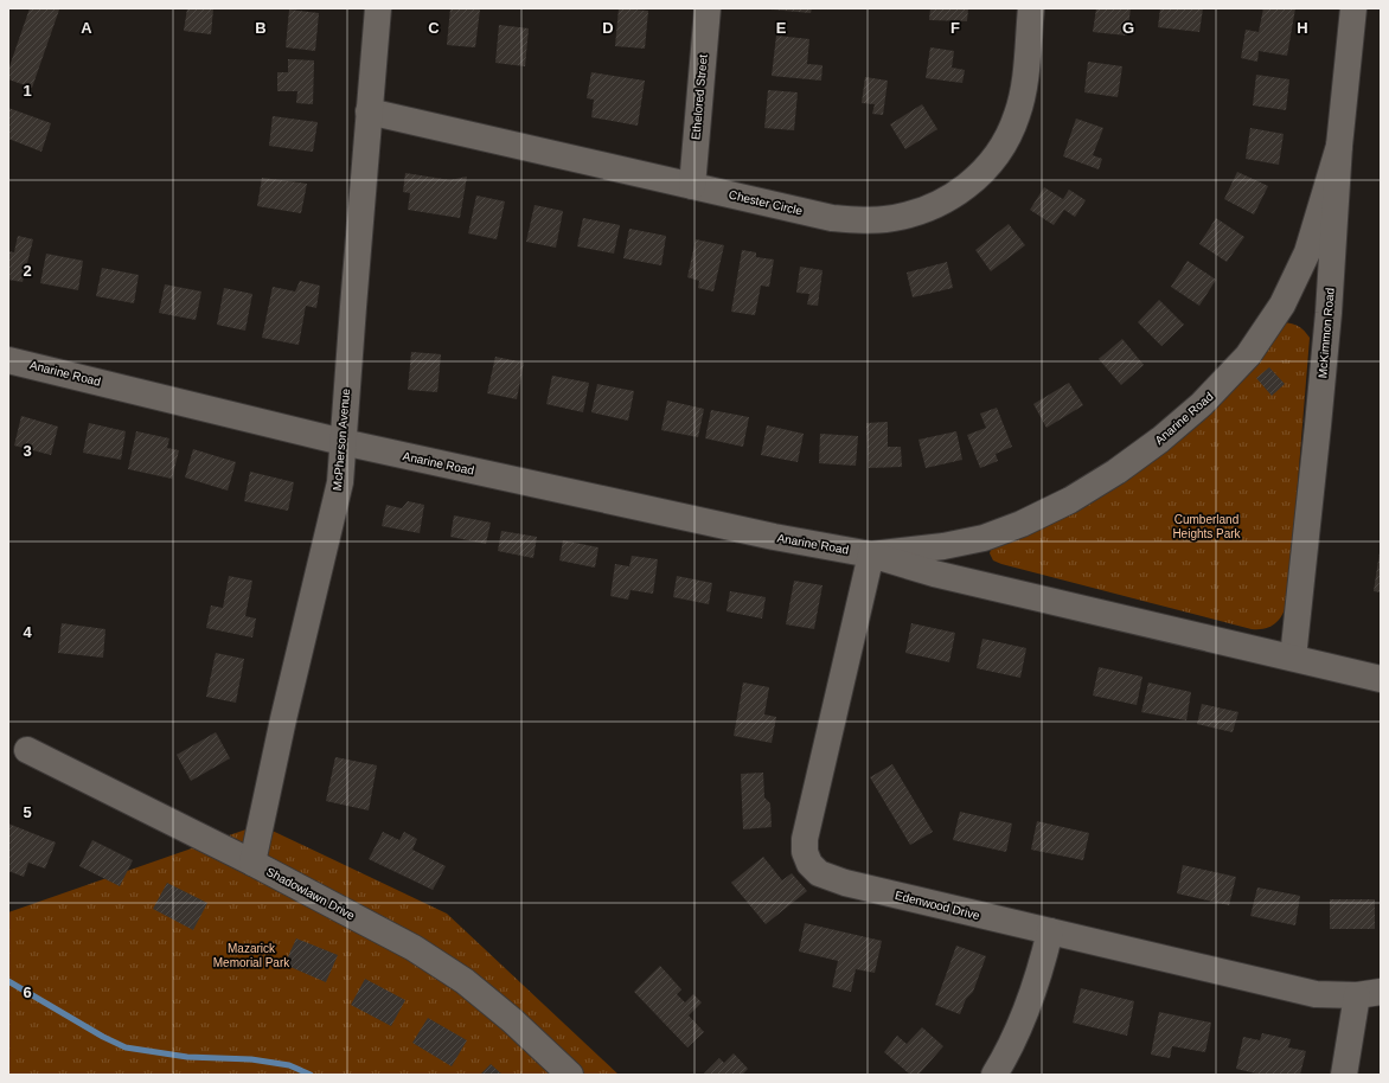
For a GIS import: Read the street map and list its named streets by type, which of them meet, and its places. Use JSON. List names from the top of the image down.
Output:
{
  "streets": {
    "street": [
      "Ethelored Street",
      "Chester Circle",
      "McKimmon Road",
      "Anarine Road",
      "McPherson Avenue",
      "Shadowlawn Drive",
      "Edenwood Drive"
    ]
  },
  "crossings": [
    ["Ethelored Street", "Chester Circle"],
    ["Chester Circle", "McPherson Avenue"],
    ["McKimmon Road", "Anarine Road"],
    ["Anarine Road", "McPherson Avenue"],
    ["Anarine Road", "Edenwood Drive"],
    ["McPherson Avenue", "Shadowlawn Drive"]
  ],
  "parks": ["Cumberland Heights Park", "Mazarick Memorial Park"],
  "grid": {
    "columns": [
      "A",
      "B",
      "C",
      "D",
      "E",
      "F",
      "G",
      "H"
    ],
    "rows": [
      "1",
      "2",
      "3",
      "4",
      "5",
      "6"
    ]
  }
}
